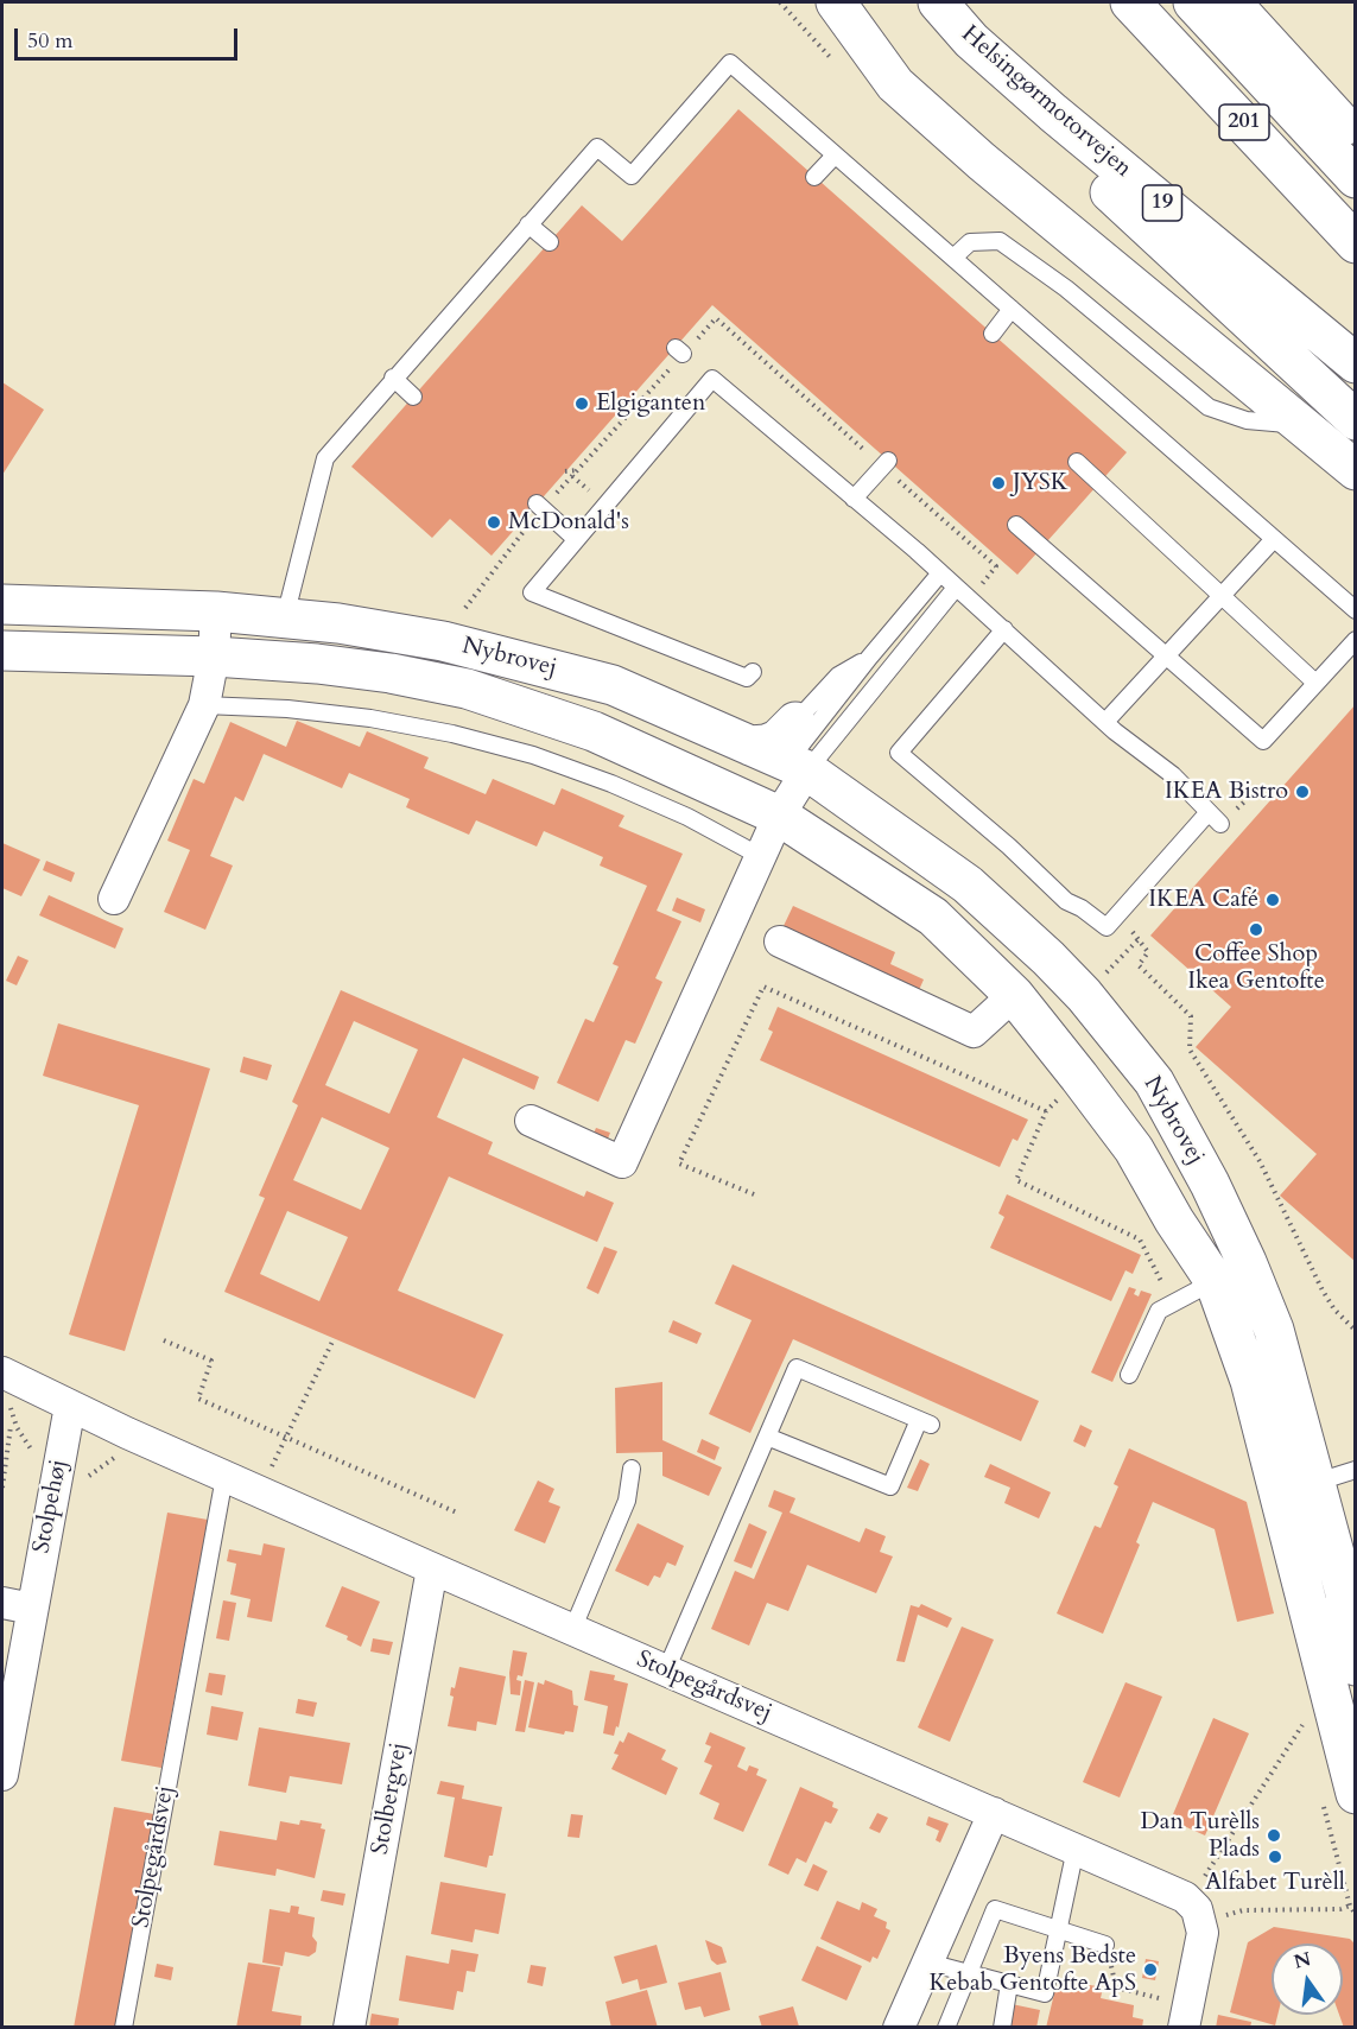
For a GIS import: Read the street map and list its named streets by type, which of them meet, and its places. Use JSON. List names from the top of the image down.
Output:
{
  "streets": {
    "main road": [
      "Helsingørmotorvejen",
      "201",
      "19",
      "Nybrovej"
    ],
    "street": ["Stolpehøj", "Stolpegårdsvej", "Stolbergvej"]
  },
  "crossings": [
    ["Stolpehøj", "Stolpegårdsvej"],
    ["Stolpegårdsvej", "Stolbergvej"]
  ],
  "places": [
    "Elgiganten",
    "JYSK",
    "McDonald's",
    "IKEA Bistro",
    "IKEA Café",
    "Coffee Shop Ikea Gentofte",
    "Dan Turèlls Plads",
    "Alfabet Turèll",
    "Byens Bedste Kebab Gentofte ApS"
  ],
  "scale_bar": "50 m",
  "north": "top"
}
